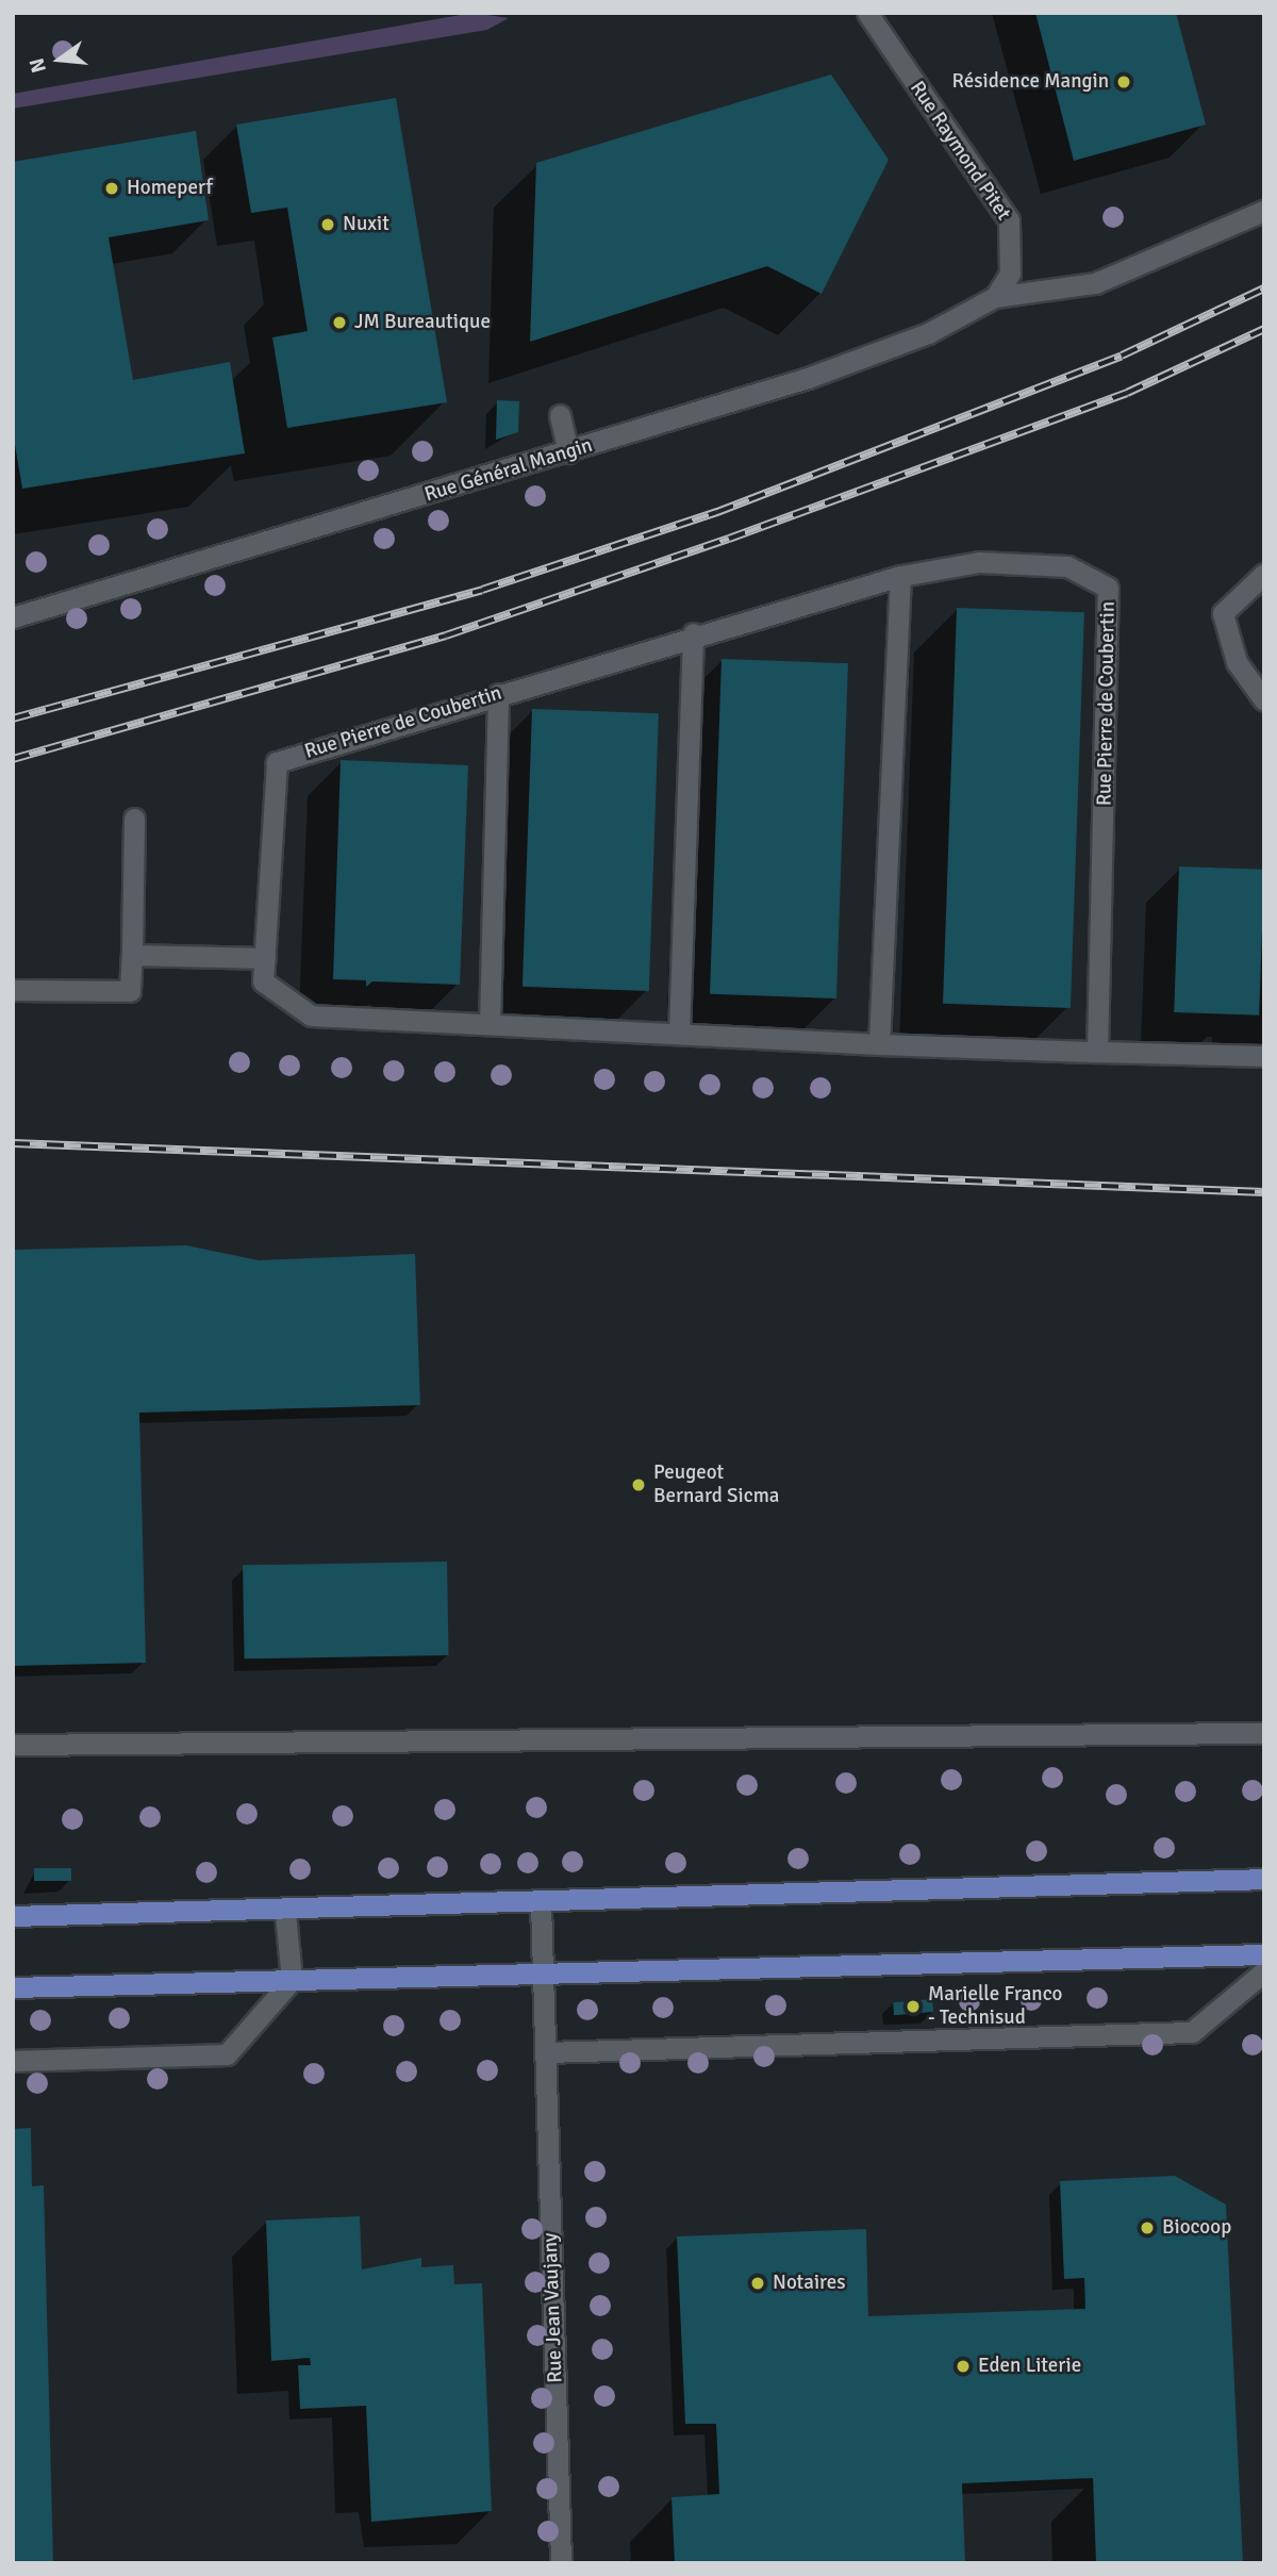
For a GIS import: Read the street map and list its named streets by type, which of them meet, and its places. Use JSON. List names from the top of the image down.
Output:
{
  "streets": {
    "street": [
      "Rue Raymond Pitet",
      "Rue Général Mangin",
      "Rue Pierre de Coubertin",
      "Rue Jean Vaujany"
    ]
  },
  "crossings": [
    ["Rue Raymond Pitet", "Rue Général Mangin"]
  ],
  "places": [
    "Résidence Mangin",
    "Homeperf",
    "Nuxit",
    "JM Bureautique",
    "Peugeot Bernard Sicma",
    "Marielle Franco - Technisud",
    "Biocoop",
    "Notaires",
    "Eden Literie"
  ],
  "north": "left"
}
